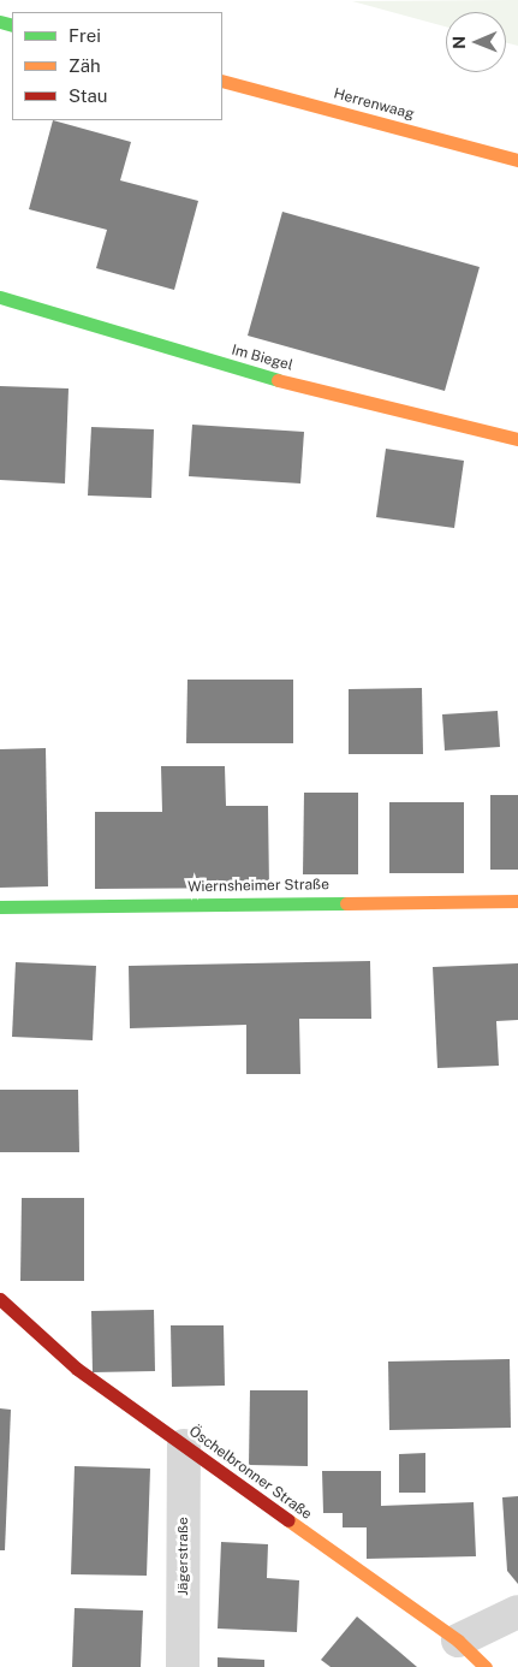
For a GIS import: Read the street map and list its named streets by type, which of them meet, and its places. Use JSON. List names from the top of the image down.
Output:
{
  "streets": {
    "street": [
      "Herrenwaag",
      "Im Biegel",
      "Wiernsheimer Straße",
      "Öschelbronner Straße",
      "Jägerstraße"
    ]
  },
  "crossings": [
    ["Öschelbronner Straße", "Jägerstraße"]
  ],
  "legend": ["Frei", "Zäh", "Stau"],
  "north": "left"
}
